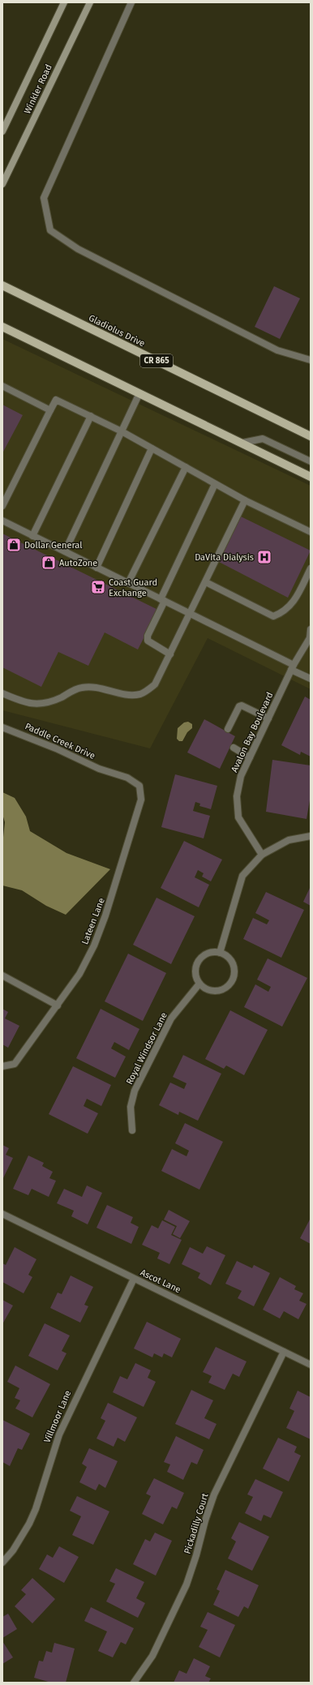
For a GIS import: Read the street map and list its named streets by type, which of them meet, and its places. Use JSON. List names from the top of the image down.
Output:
{
  "streets": {
    "main road": ["Gladiolus Drive", "CR 865"],
    "street": [
      "Winkler Road",
      "Avalon Bay Boulevard",
      "Paddle Creek Drive",
      "Lateen Lane",
      "Royal Windsor Lane",
      "Ascot Lane",
      "Villmoor Lane",
      "Pickadilly Court"
    ]
  },
  "crossings": [
    ["Paddle Creek Drive", "Lateen Lane"],
    ["Ascot Lane", "Villmoor Lane"],
    ["Ascot Lane", "Pickadilly Court"]
  ],
  "places": {
    "shop": ["Dollar General", "AutoZone"],
    "hospital": ["DaVita Dialysis"],
    "supermarket": ["Coast Guard Exchange"]
  }
}
